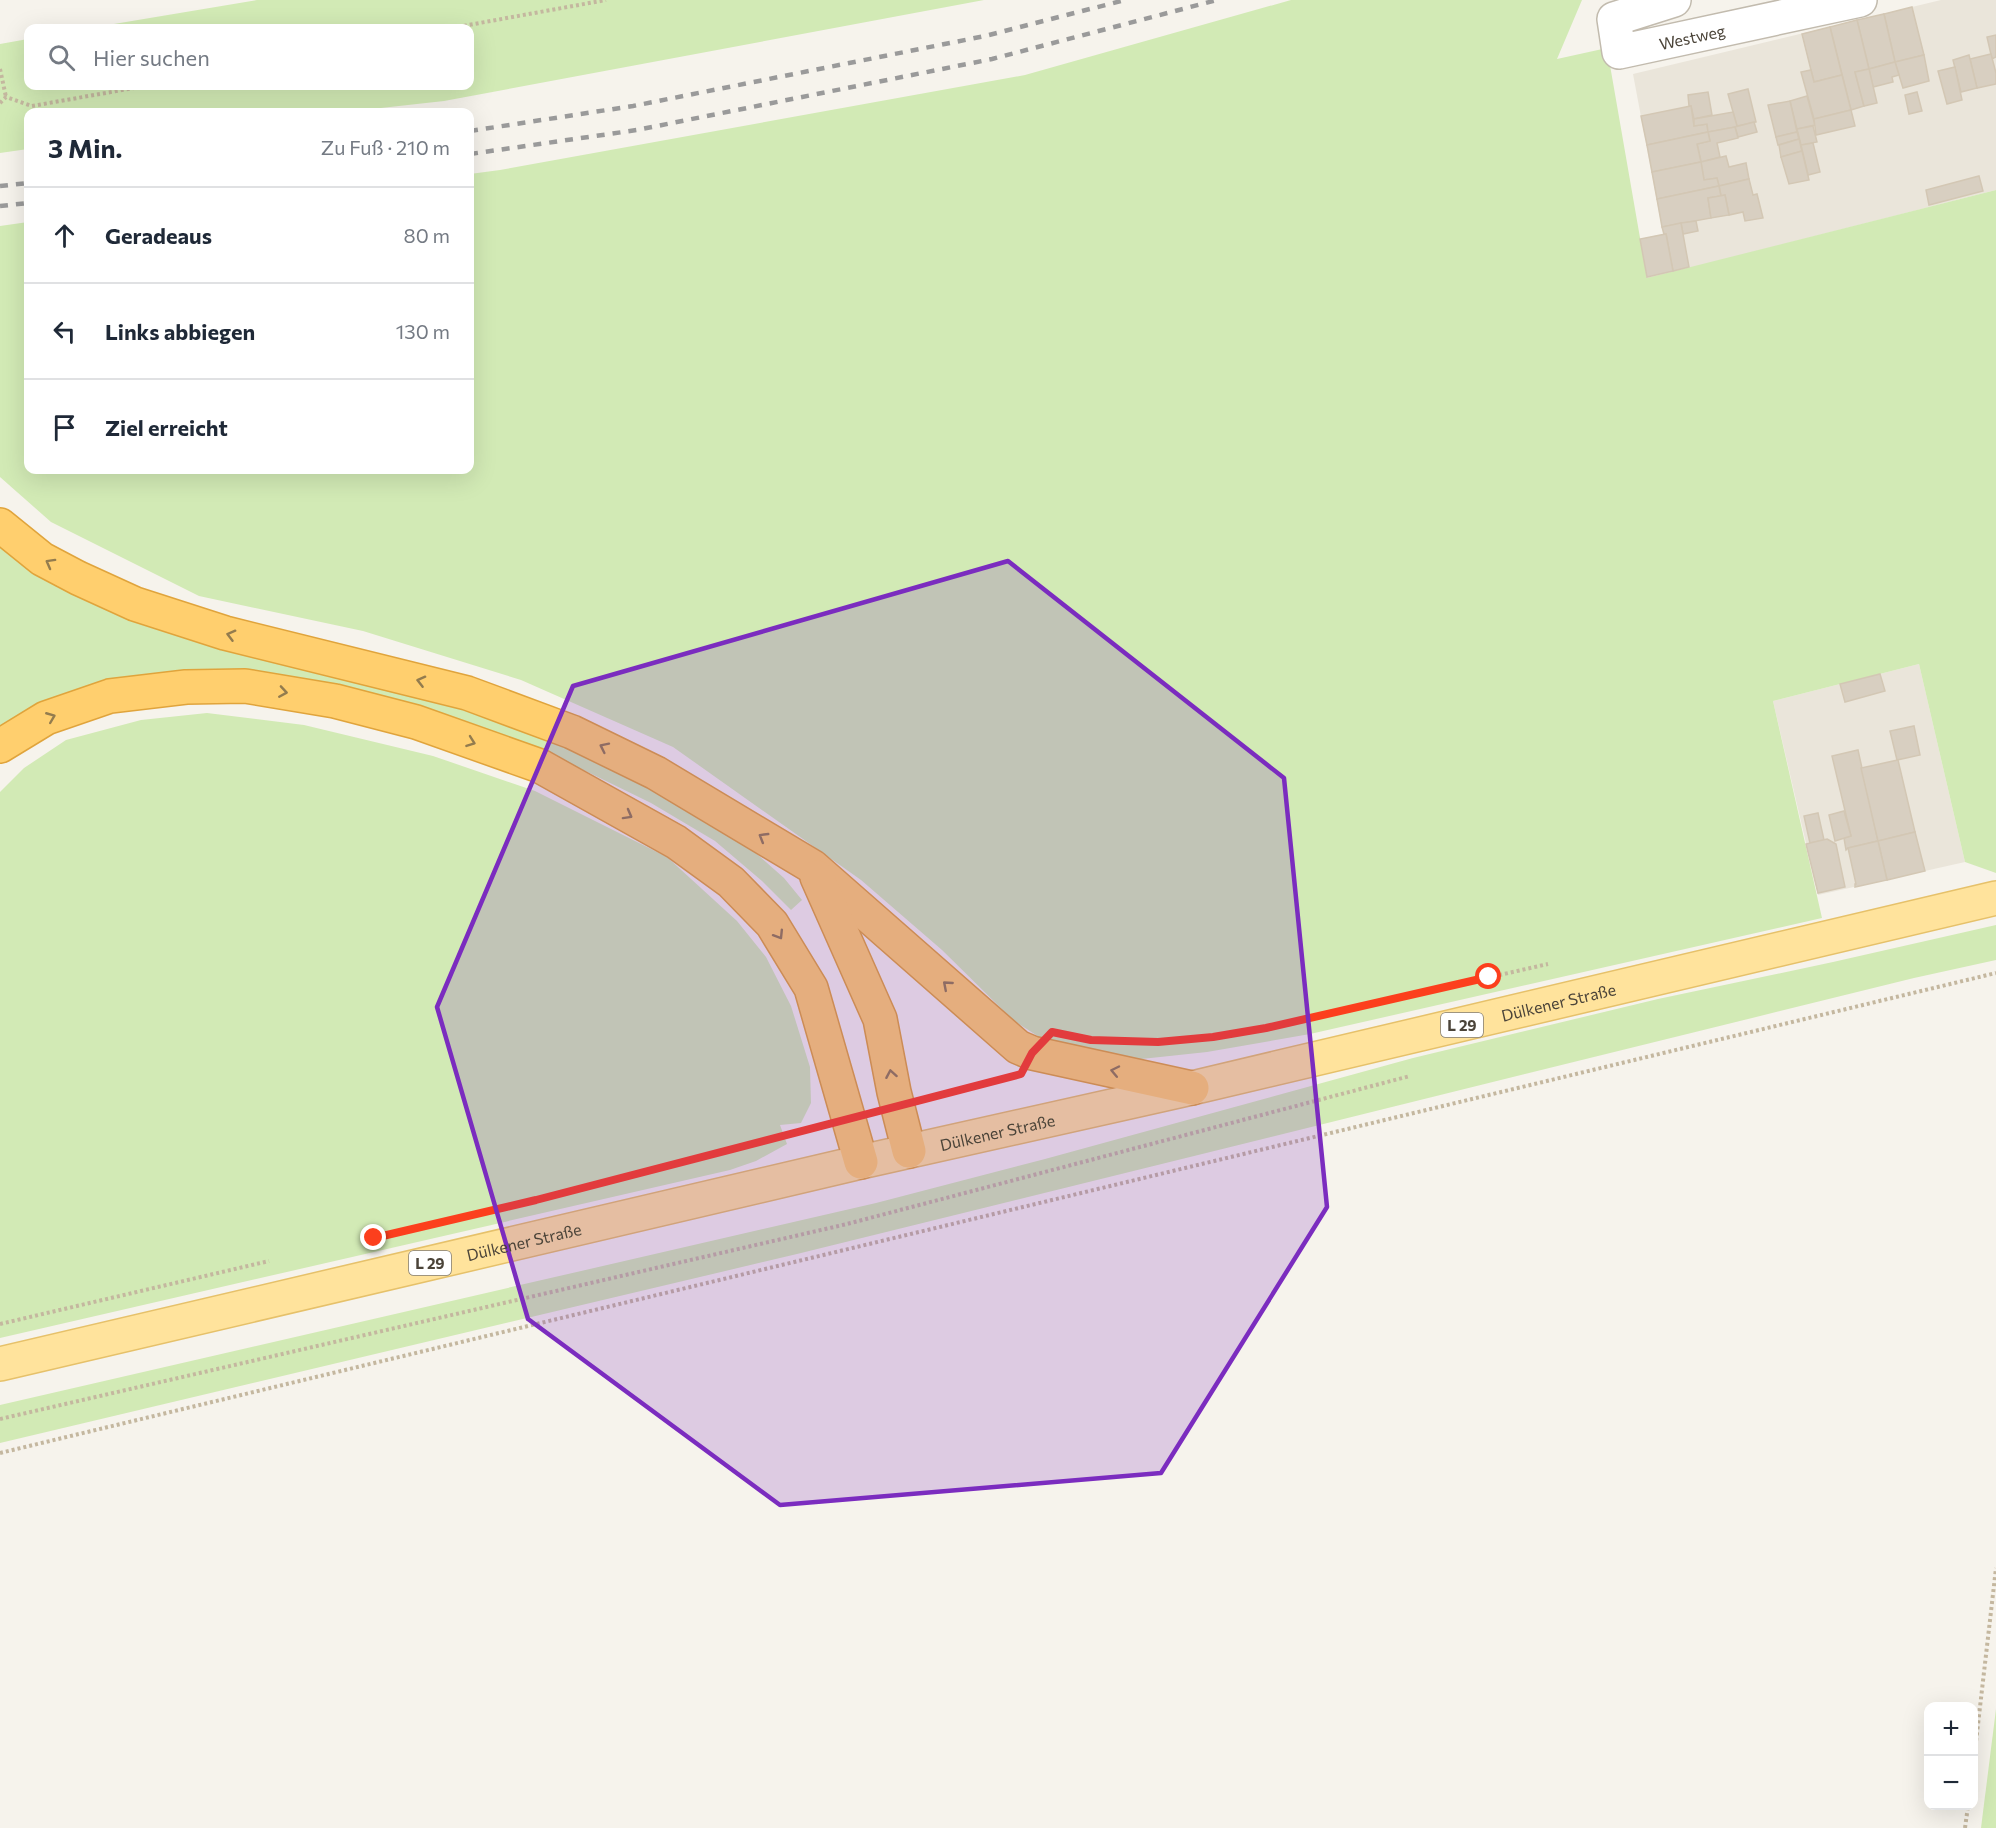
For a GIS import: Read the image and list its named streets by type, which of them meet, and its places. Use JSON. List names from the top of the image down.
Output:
{
  "streets": {
    "main road": ["Dülkener Straße", "L 29"],
    "street": ["Westweg"]
  },
  "page": {
    "search": "Hier suchen",
    "heading": ["3 Min.", "Zu Fuß · 210 m"],
    "list": [
      ["Geradeaus", "80 m"],
      ["Links abbiegen", "130 m"],
      "Ziel erreicht"
    ],
    "map_buttons": ["+", "−"]
  }
}
